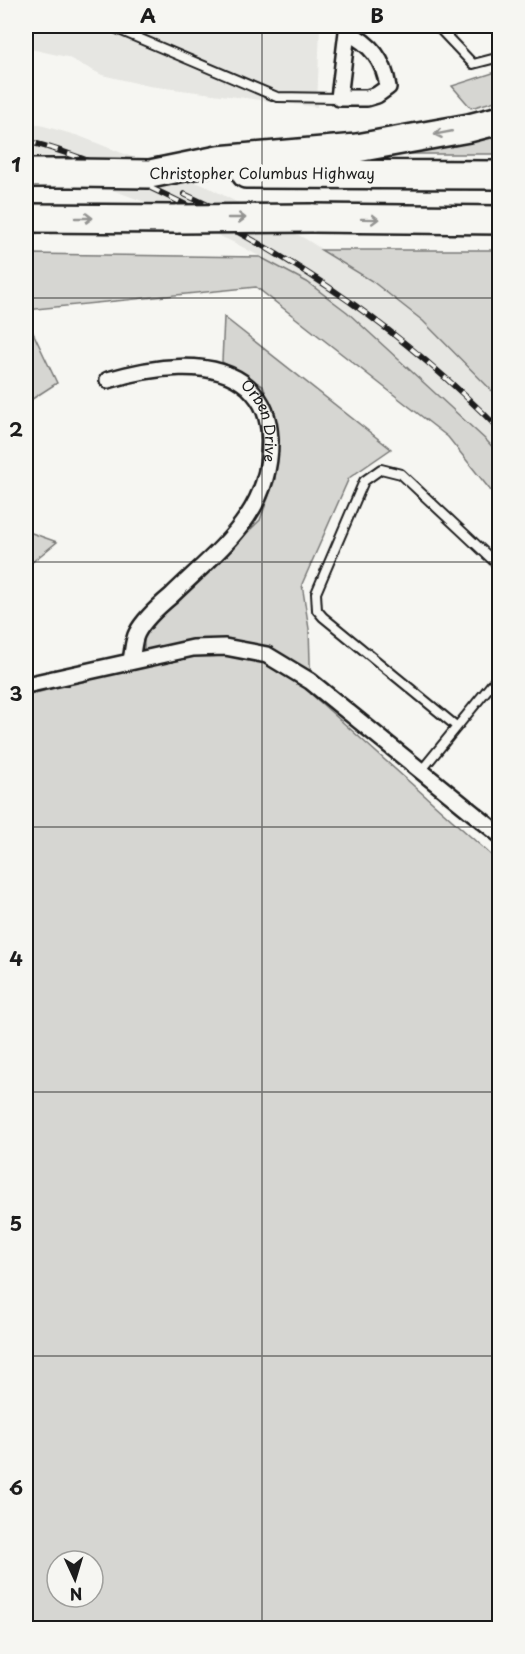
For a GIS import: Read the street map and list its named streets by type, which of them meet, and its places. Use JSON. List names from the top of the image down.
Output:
{
  "streets": {
    "highway": ["Christopher Columbus Highway"],
    "street": ["Orben Drive"]
  },
  "north": "bottom",
  "grid": {
    "columns": ["A", "B"],
    "rows": [
      "1",
      "2",
      "3",
      "4",
      "5",
      "6"
    ]
  }
}
